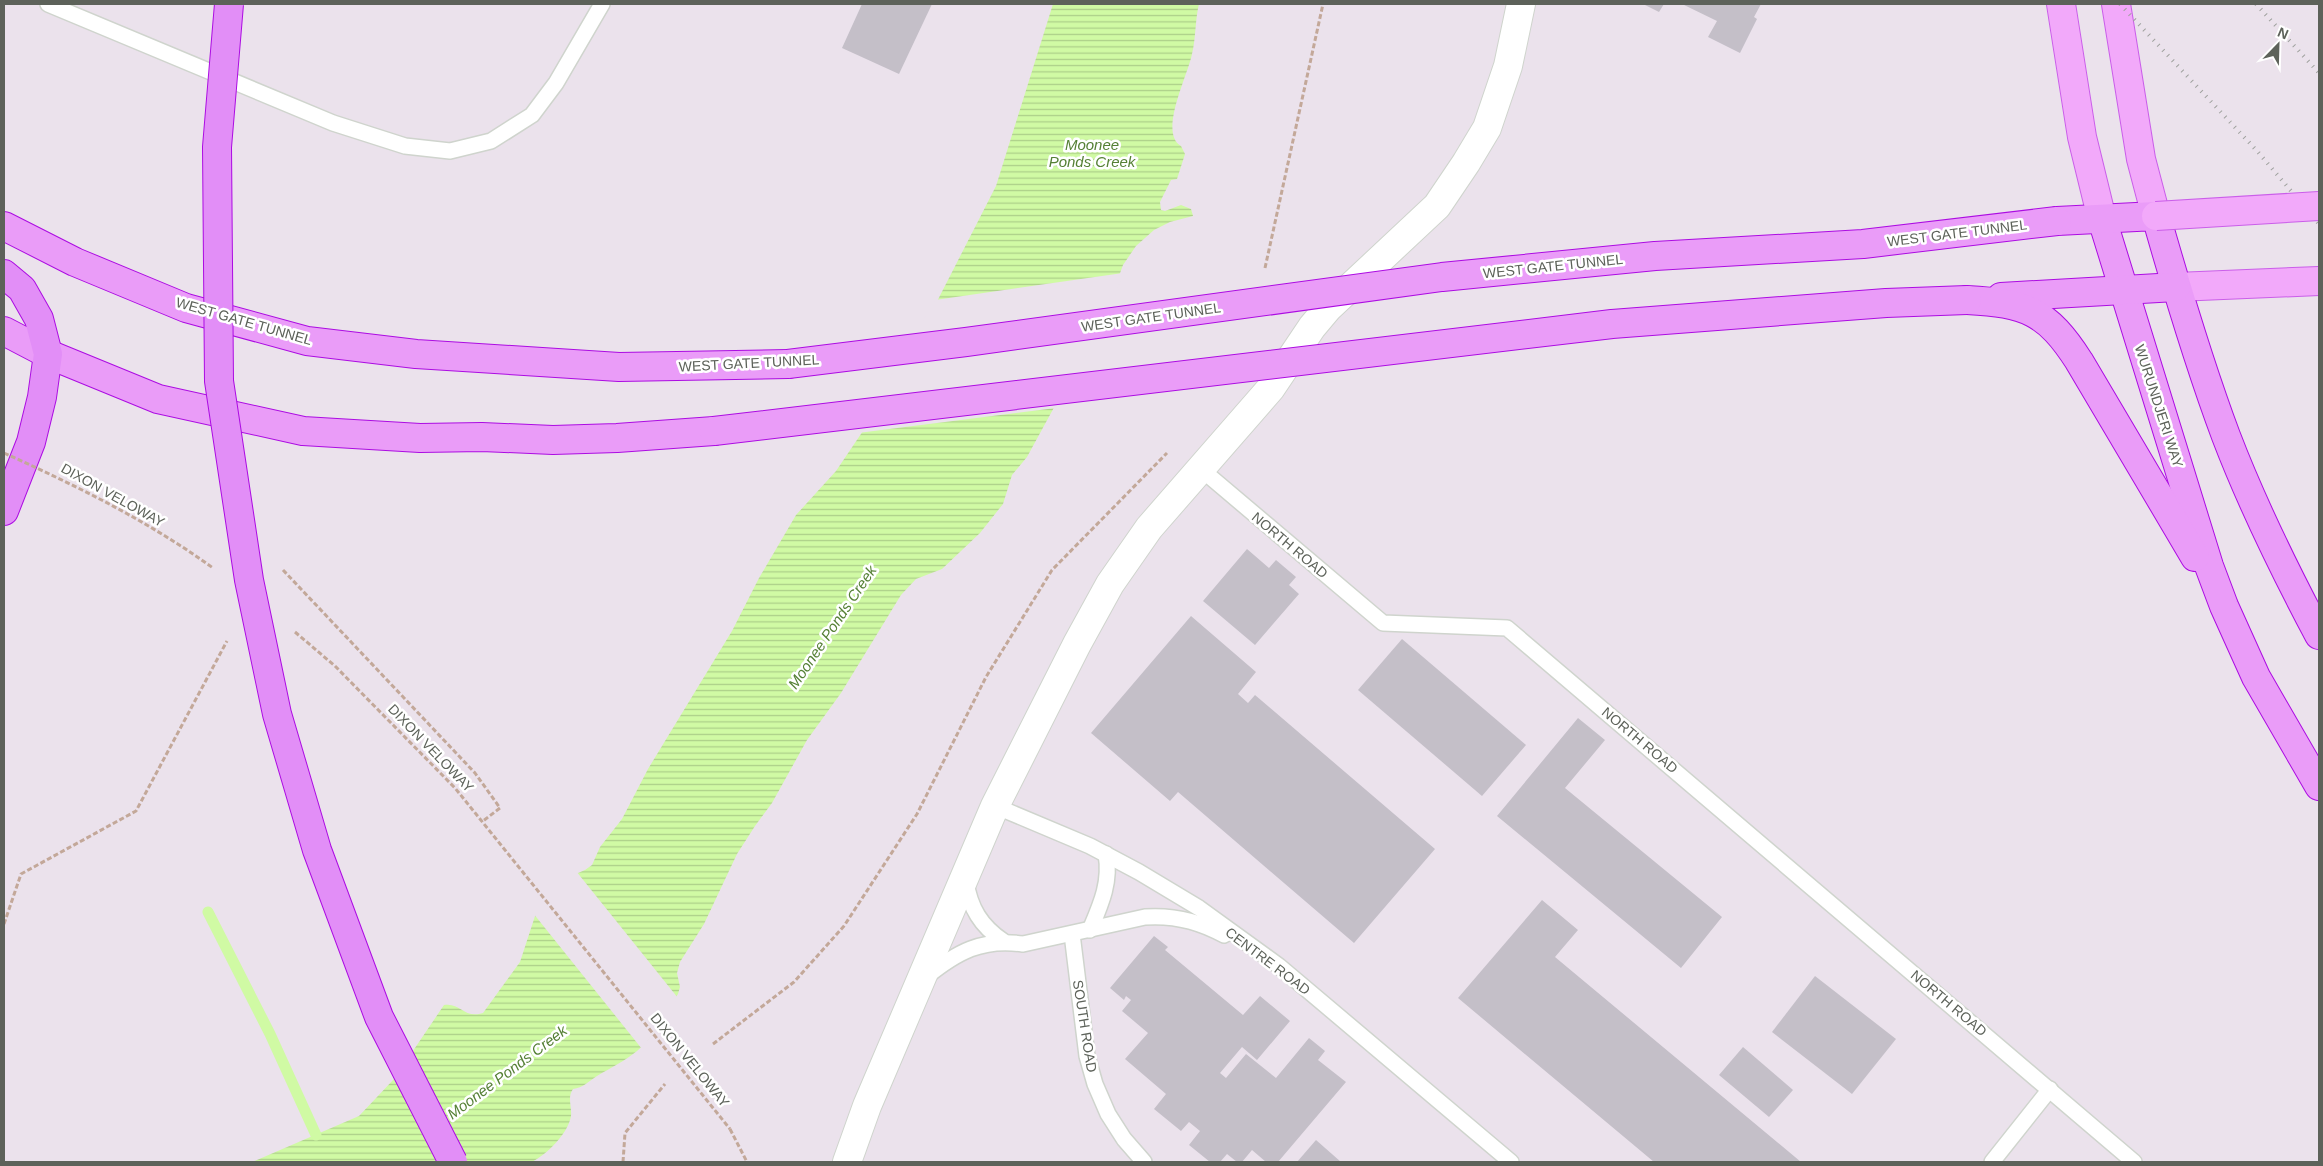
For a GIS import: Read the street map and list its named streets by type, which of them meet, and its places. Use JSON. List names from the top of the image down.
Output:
{
  "streets": {
    "highway": ["WEST GATE TUNNEL", "WURUNDJERI WAY"],
    "lane": ["NORTH ROAD", "CENTRE ROAD", "SOUTH ROAD"],
    "path": ["DIXON VELOWAY"]
  },
  "crossings": [
    ["WEST GATE TUNNEL", "WURUNDJERI WAY"],
    ["CENTRE ROAD", "SOUTH ROAD"]
  ],
  "water": ["Moonee Ponds Creek"],
  "north": "top right"
}
